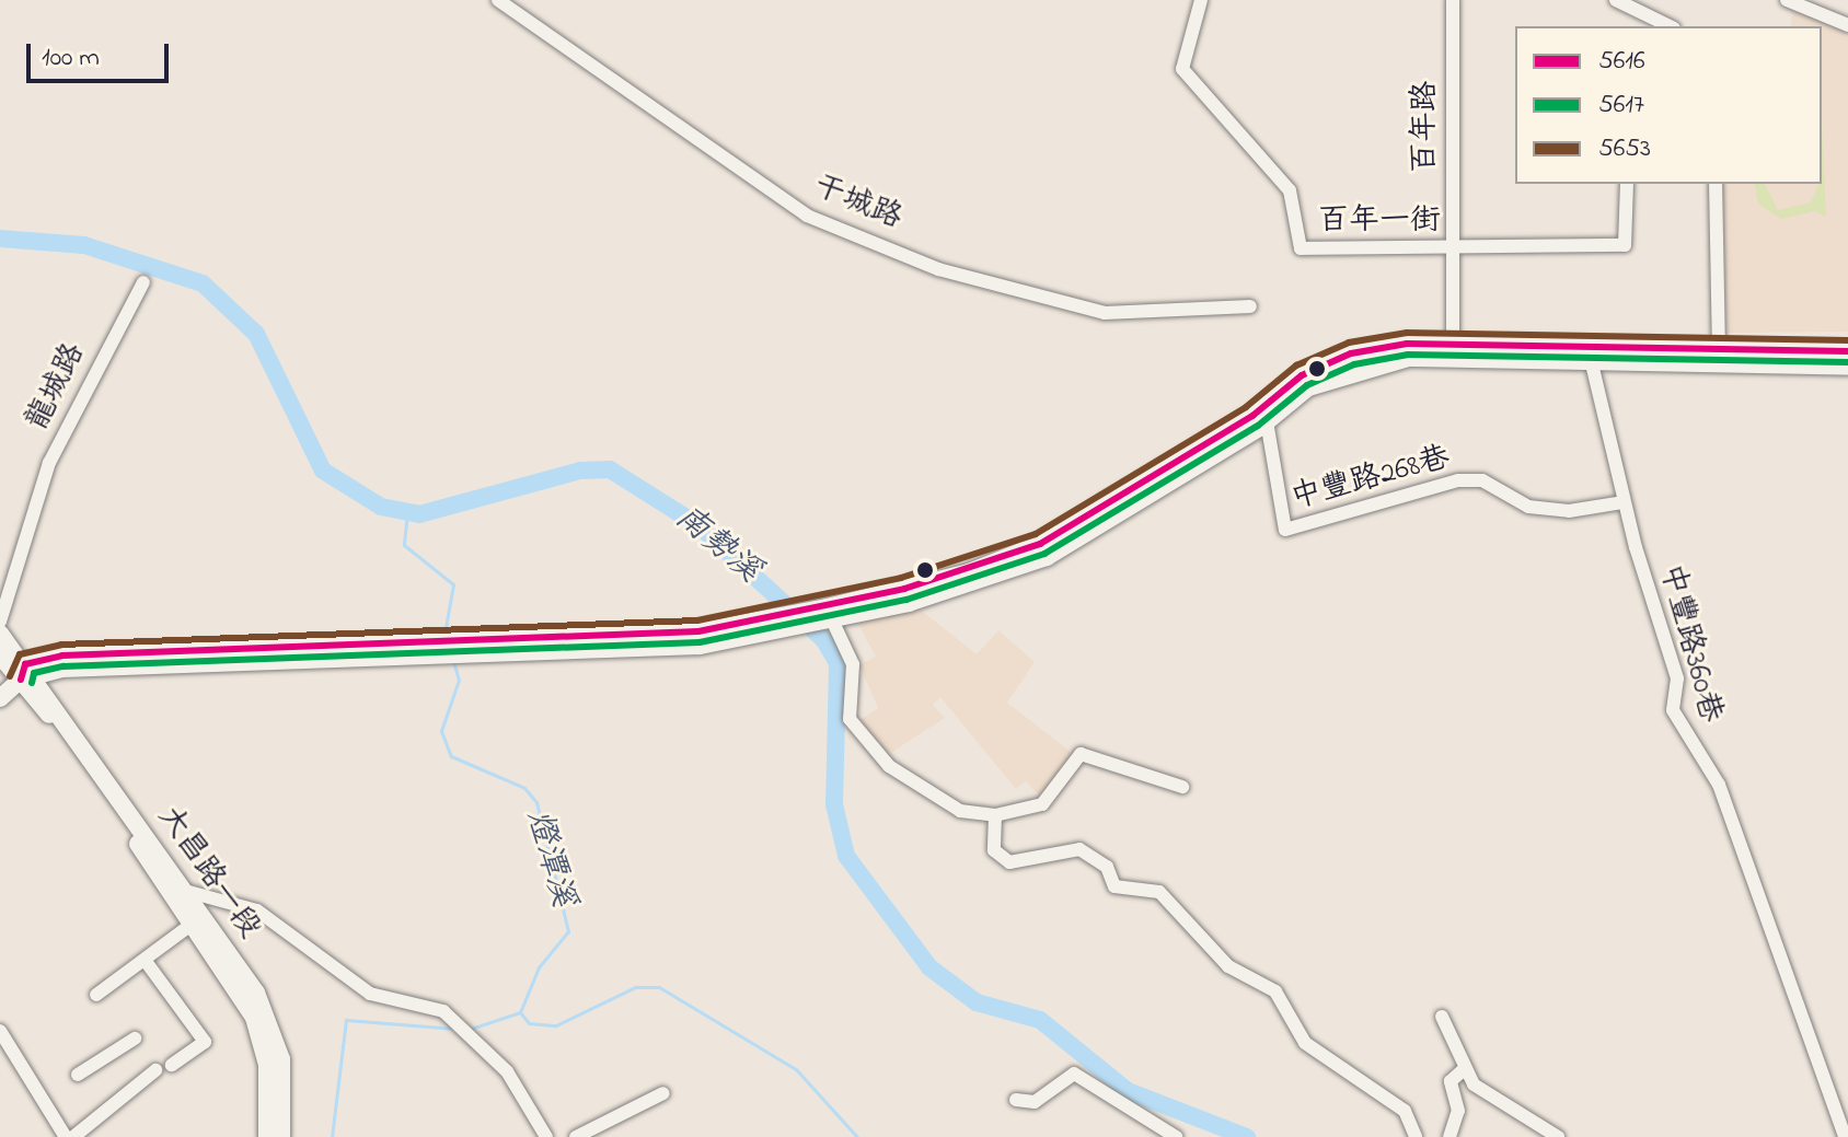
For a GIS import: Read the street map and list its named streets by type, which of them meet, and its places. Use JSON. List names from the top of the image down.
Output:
{
  "streets": {
    "main road": ["大昌路一段"],
    "street": [
      "百年路",
      "干城路",
      "百年一街",
      "龍城路",
      "中豐路268巷",
      "中豐路360巷"
    ]
  },
  "crossings": [
    ["百年路", "百年一街"],
    ["中豐路268巷", "中豐路360巷"]
  ],
  "water": ["南勢溪", "燈潭溪"],
  "lines": ["transit line 5653", "transit line 5616", "transit line 5617"],
  "legend": ["5616", "5617", "5653"],
  "scale_bar": "100 m"
}
